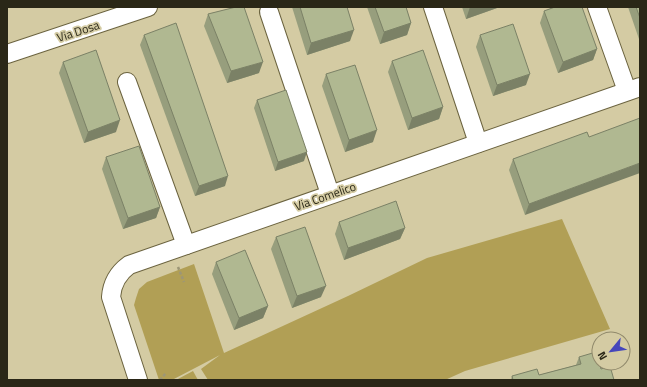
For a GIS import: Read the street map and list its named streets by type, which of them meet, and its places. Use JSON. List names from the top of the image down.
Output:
{
  "streets": {
    "street": ["Via Dosa", "Via Comelico"]
  },
  "north": "bottom left"
}
